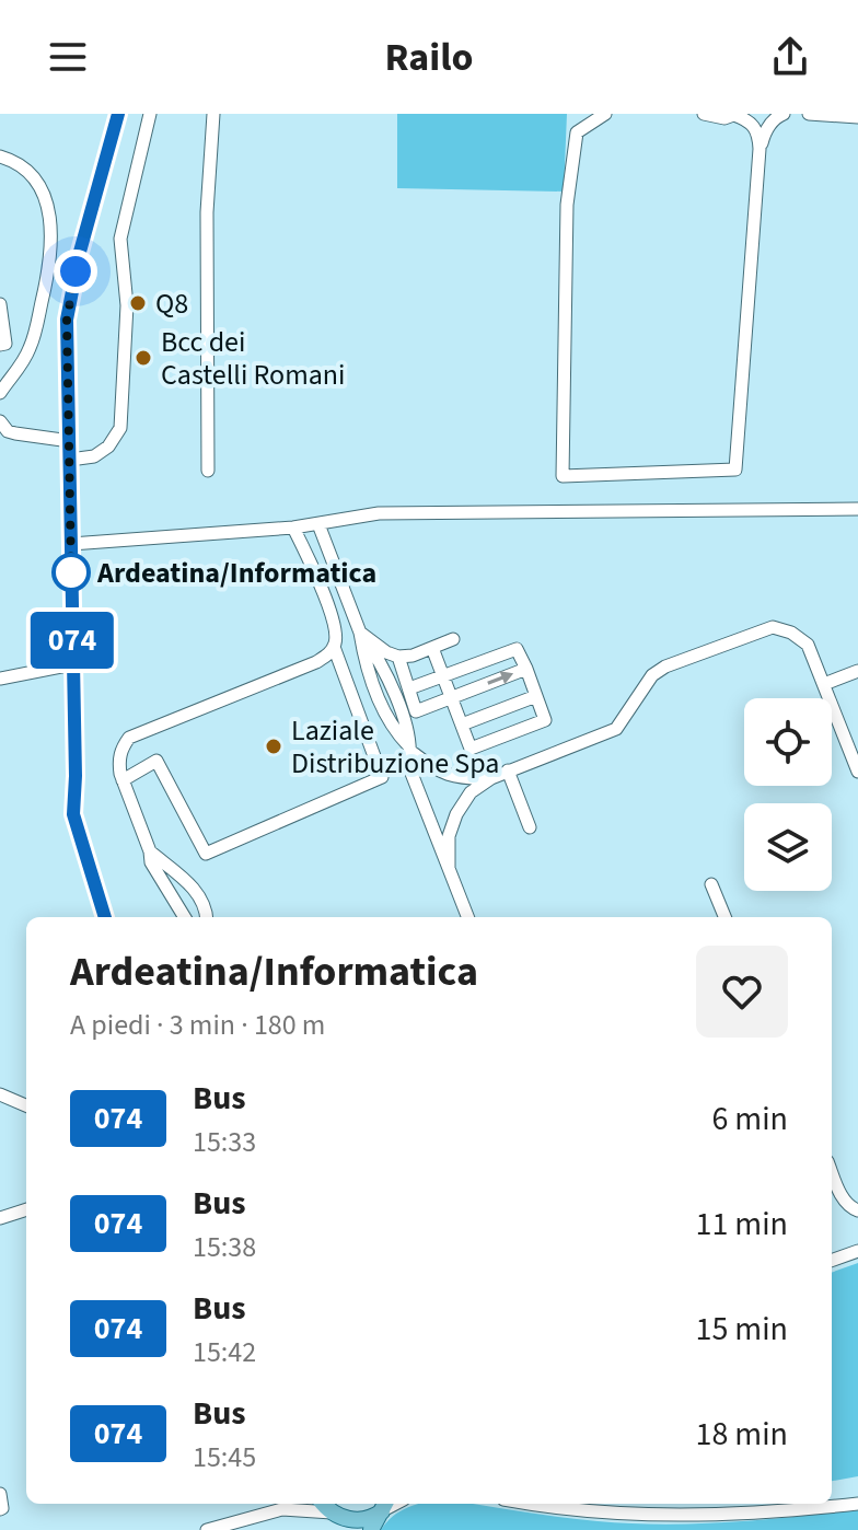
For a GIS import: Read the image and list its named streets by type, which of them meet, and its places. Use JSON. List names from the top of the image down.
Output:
{
  "places": [
    "Q8",
    "Bcc dei Castelli Romani",
    "Ardeatina/Informatica",
    "Laziale Distribuzione Spa"
  ],
  "lines": ["bus line 074"],
  "page": {
    "header": "Railo",
    "on_map": "074",
    "heading": ["Ardeatina/Informatica", "A piedi · 3 min · 180 m"],
    "list": [
      {
        "mark": "074",
        "name": "Bus",
        "note": "15:33",
        "value": "6 min"
      },
      {
        "mark": "074",
        "name": "Bus",
        "note": "15:38",
        "value": "11 min"
      },
      {
        "mark": "074",
        "name": "Bus",
        "note": "15:42",
        "value": "15 min"
      },
      {
        "mark": "074",
        "name": "Bus",
        "note": "15:45",
        "value": "18 min"
      }
    ]
  }
}
